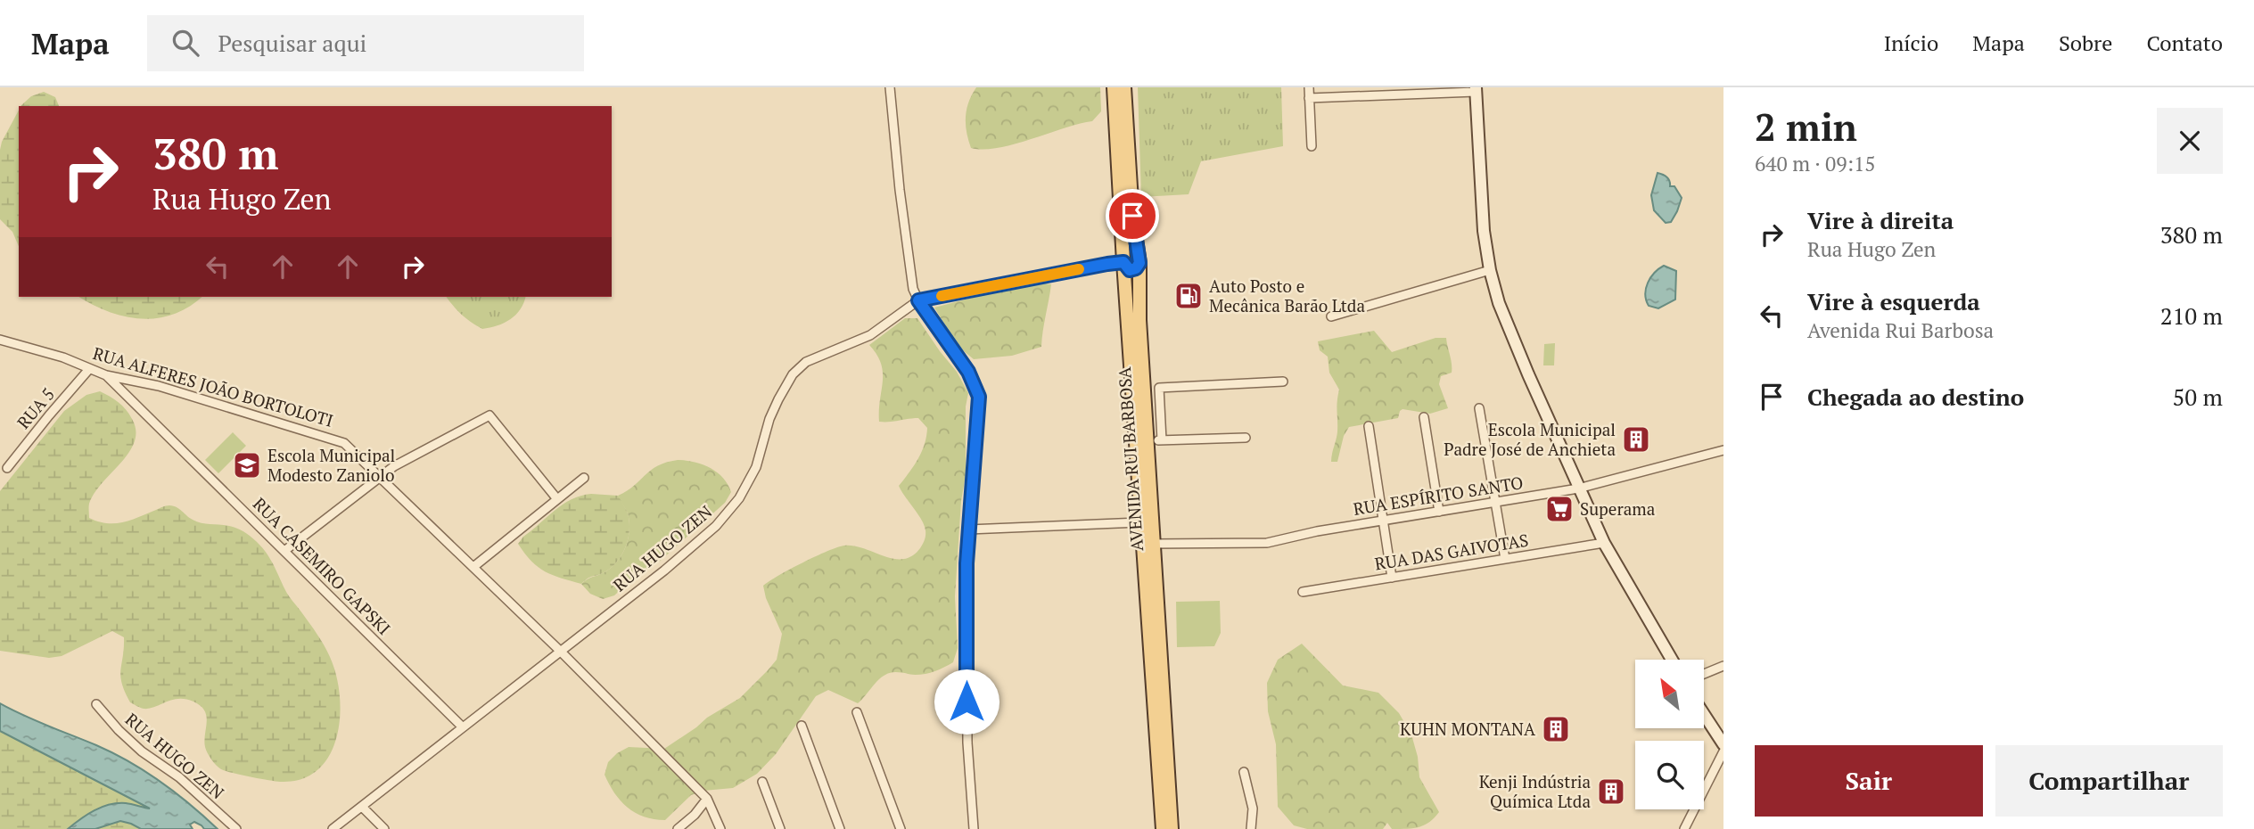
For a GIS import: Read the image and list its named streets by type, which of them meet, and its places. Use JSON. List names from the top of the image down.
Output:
{
  "streets": {
    "main road": ["AVENIDA RUI BARBOSA"],
    "street": [
      "RUA ALFERES JOÃO BORTOLOTI",
      "RUA 5",
      "RUA ESPÍRITO SANTO",
      "RUA HUGO ZEN",
      "RUA DAS GAIVOTAS",
      "RUA CASEMIRO GAPSKI"
    ]
  },
  "crossings": [
    ["RUA ALFERES JOÃO BORTOLOTI", "RUA 5"],
    ["RUA ALFERES JOÃO BORTOLOTI", "RUA HUGO ZEN"],
    ["RUA ALFERES JOÃO BORTOLOTI", "RUA CASEMIRO GAPSKI"],
    ["AVENIDA RUI BARBOSA", "RUA ESPÍRITO SANTO"],
    ["AVENIDA RUI BARBOSA", "RUA HUGO ZEN"],
    ["RUA HUGO ZEN", "RUA CASEMIRO GAPSKI"]
  ],
  "places": {
    "fuel station": ["Auto Posto e Mecânica Barão Ltda"],
    "building": ["Escola Municipal Padre José de Anchieta", "KUHN MONTANA", "Kenji Indústria Química Ltda"],
    "school or university": ["Escola Municipal Modesto Zaniolo"],
    "supermarket": ["Superama"]
  },
  "north": "top left",
  "page": {
    "header": "Mapa",
    "search": "Pesquisar aqui",
    "nav": [
      "Início",
      "Mapa",
      "Sobre",
      "Contato"
    ],
    "heading": ["2 min", "640 m · 09:15"],
    "turn": ["380 m", "Rua Hugo Zen"],
    "list": [
      {
        "name": "Vire à direita",
        "note": "Rua Hugo Zen",
        "value": "380 m"
      },
      {
        "name": "Vire à esquerda",
        "note": "Avenida Rui Barbosa",
        "value": "210 m"
      },
      {
        "name": "Chegada ao destino",
        "value": "50 m"
      }
    ],
    "buttons": ["Sair", "Compartilhar"]
  }
}
